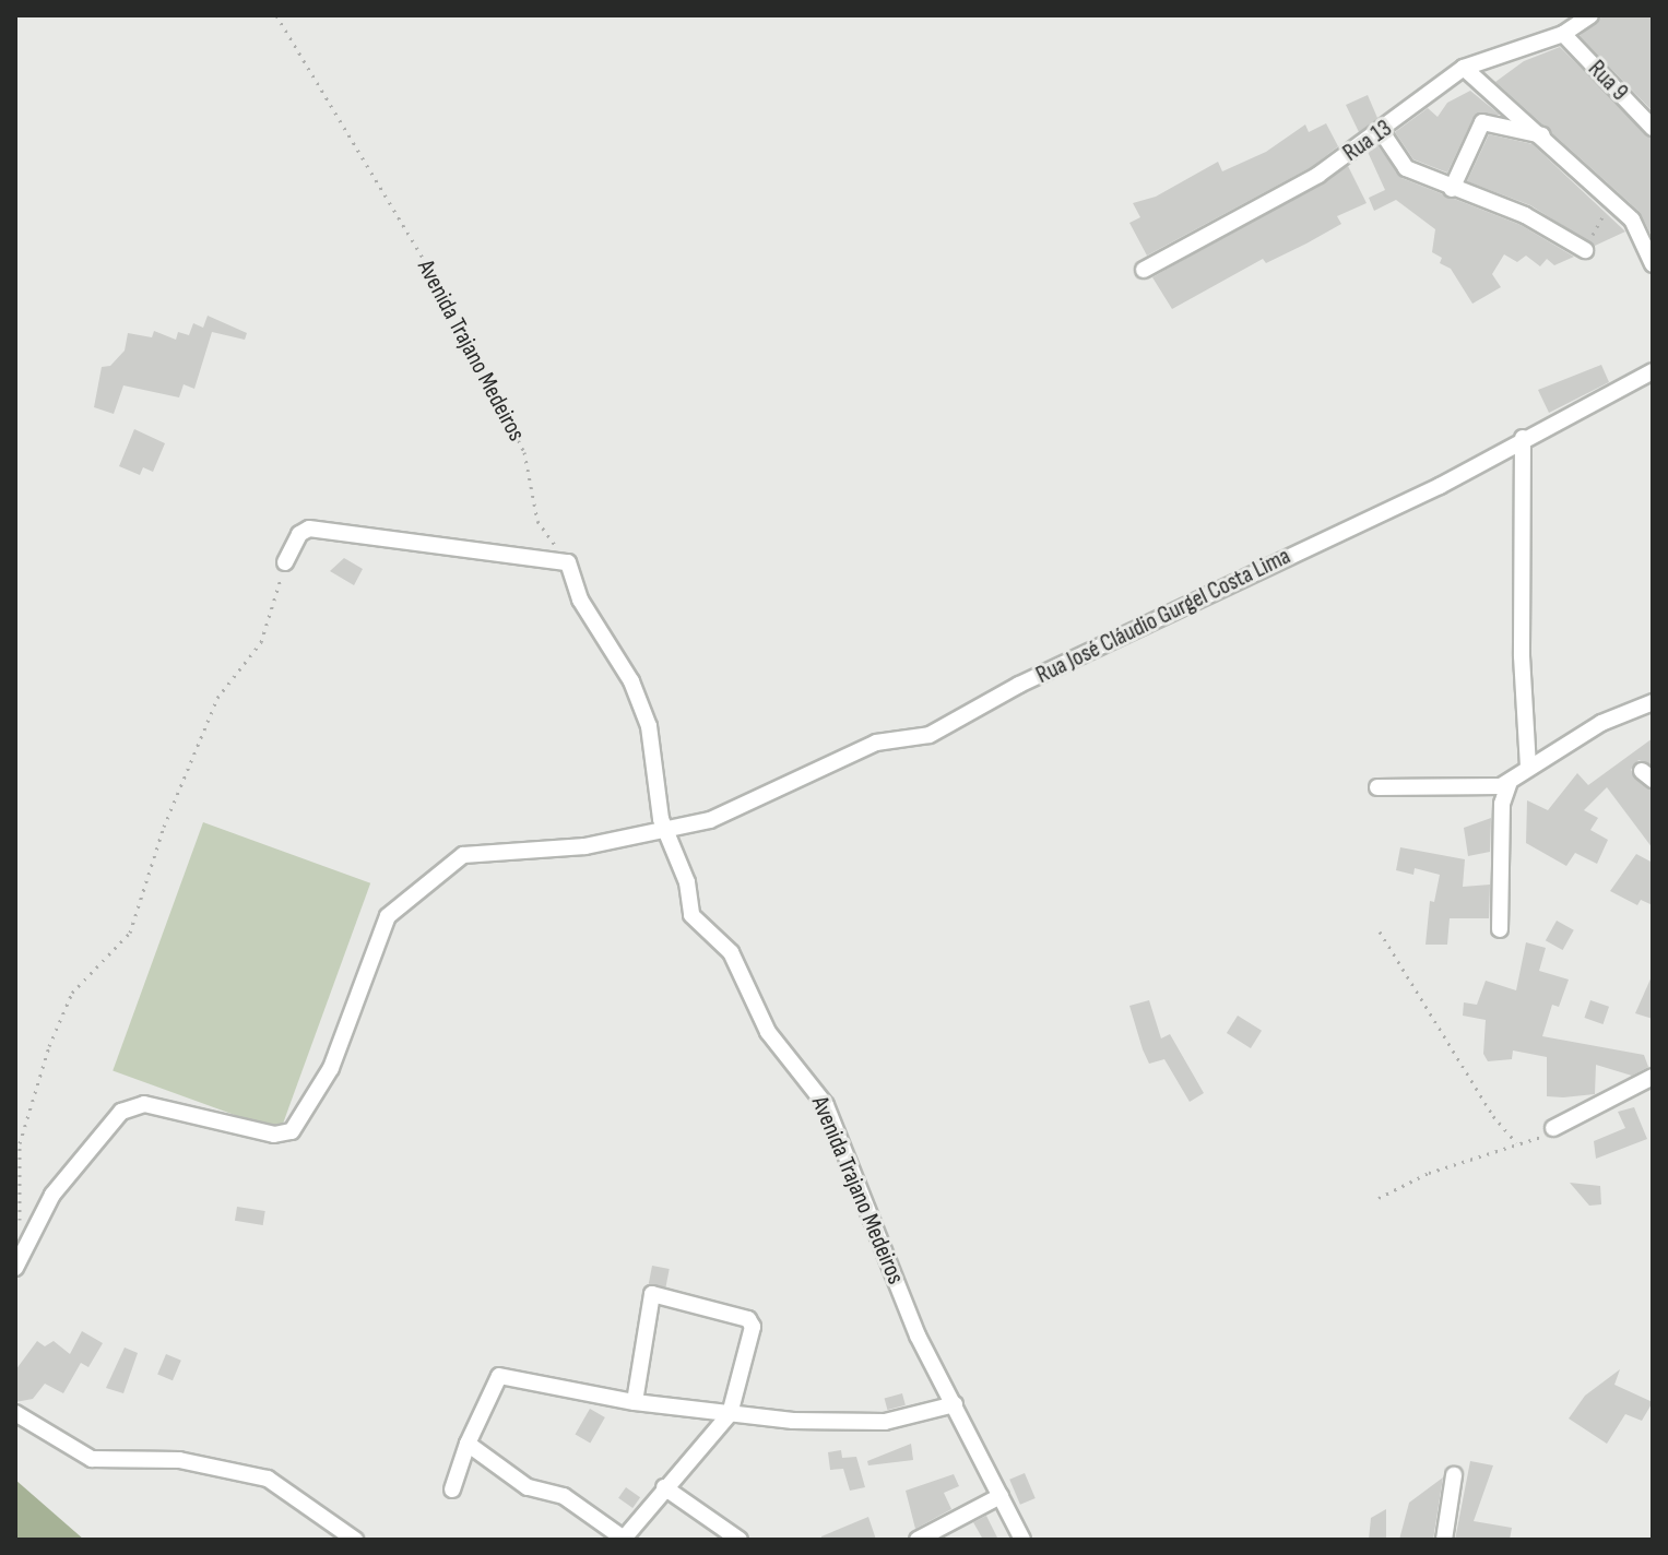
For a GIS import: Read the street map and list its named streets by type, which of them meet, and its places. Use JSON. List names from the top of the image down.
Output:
{
  "streets": {
    "street": [
      "Rua 9",
      "Rua 13",
      "Avenida Trajano Medeiros",
      "Rua José Cláudio Gurgel Costa Lima"
    ]
  },
  "crossings": [
    ["Rua 9", "Rua 13"],
    ["Avenida Trajano Medeiros", "Rua José Cláudio Gurgel Costa Lima"]
  ]
}
